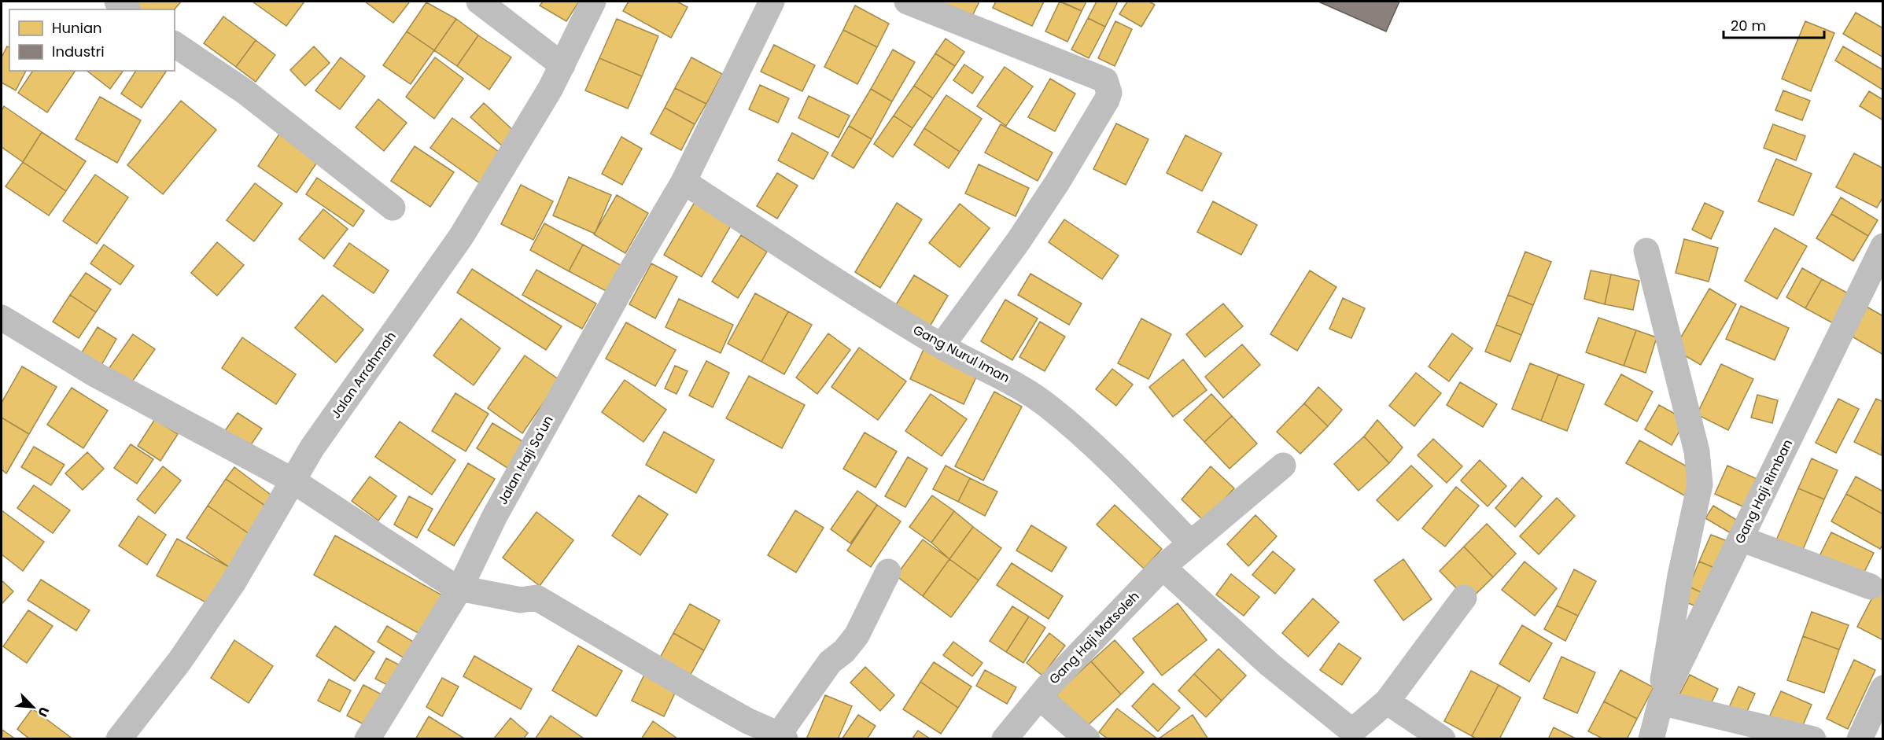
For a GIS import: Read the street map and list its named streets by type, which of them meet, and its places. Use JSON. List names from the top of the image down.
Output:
{
  "streets": {
    "street": [
      "Gang Nurul Iman",
      "Jalan Arrahmah",
      "Jalan Haji Sa'un",
      "Gang Haji Rimban",
      "Gang Haji Matsoleh"
    ]
  },
  "crossings": [
    ["Gang Nurul Iman", "Jalan Haji Sa'un"],
    ["Gang Nurul Iman", "Gang Haji Matsoleh"]
  ],
  "legend": ["Hunian", "Industri"],
  "scale_bar": "20 m",
  "north": "bottom right"
}
